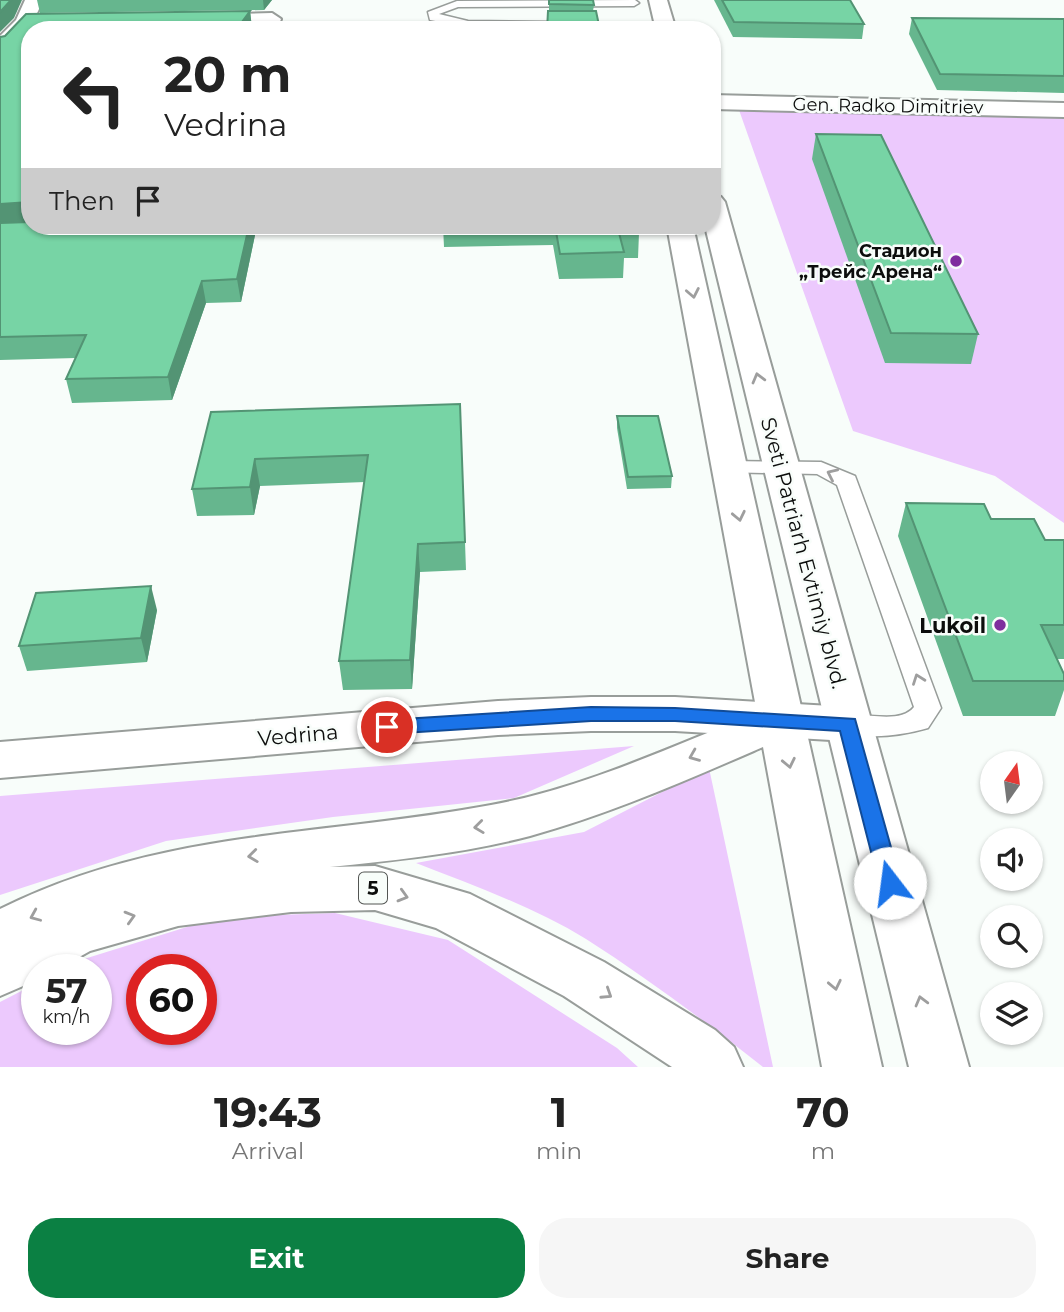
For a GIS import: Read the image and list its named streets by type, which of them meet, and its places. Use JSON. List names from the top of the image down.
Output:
{
  "streets": {
    "main road": [
      "Gen. Radko Dimitriev",
      "Sveti Patriarh Evtimiy blvd.",
      "Vedrina",
      "5"
    ]
  },
  "crossings": [
    ["Sveti Patriarh Evtimiy blvd.", "Vedrina"]
  ],
  "places": ["Стадион „Трейс Арена“", "Lukoil"],
  "north": "top",
  "page": {
    "turn": ["20 m", "Vedrina"],
    "then": "Then",
    "speed": "57 km/h",
    "limit": "60",
    "eta": [
      "19:43",
      "Arrival",
      "1",
      "min",
      "70",
      "m"
    ],
    "buttons": ["Exit", "Share"]
  }
}
